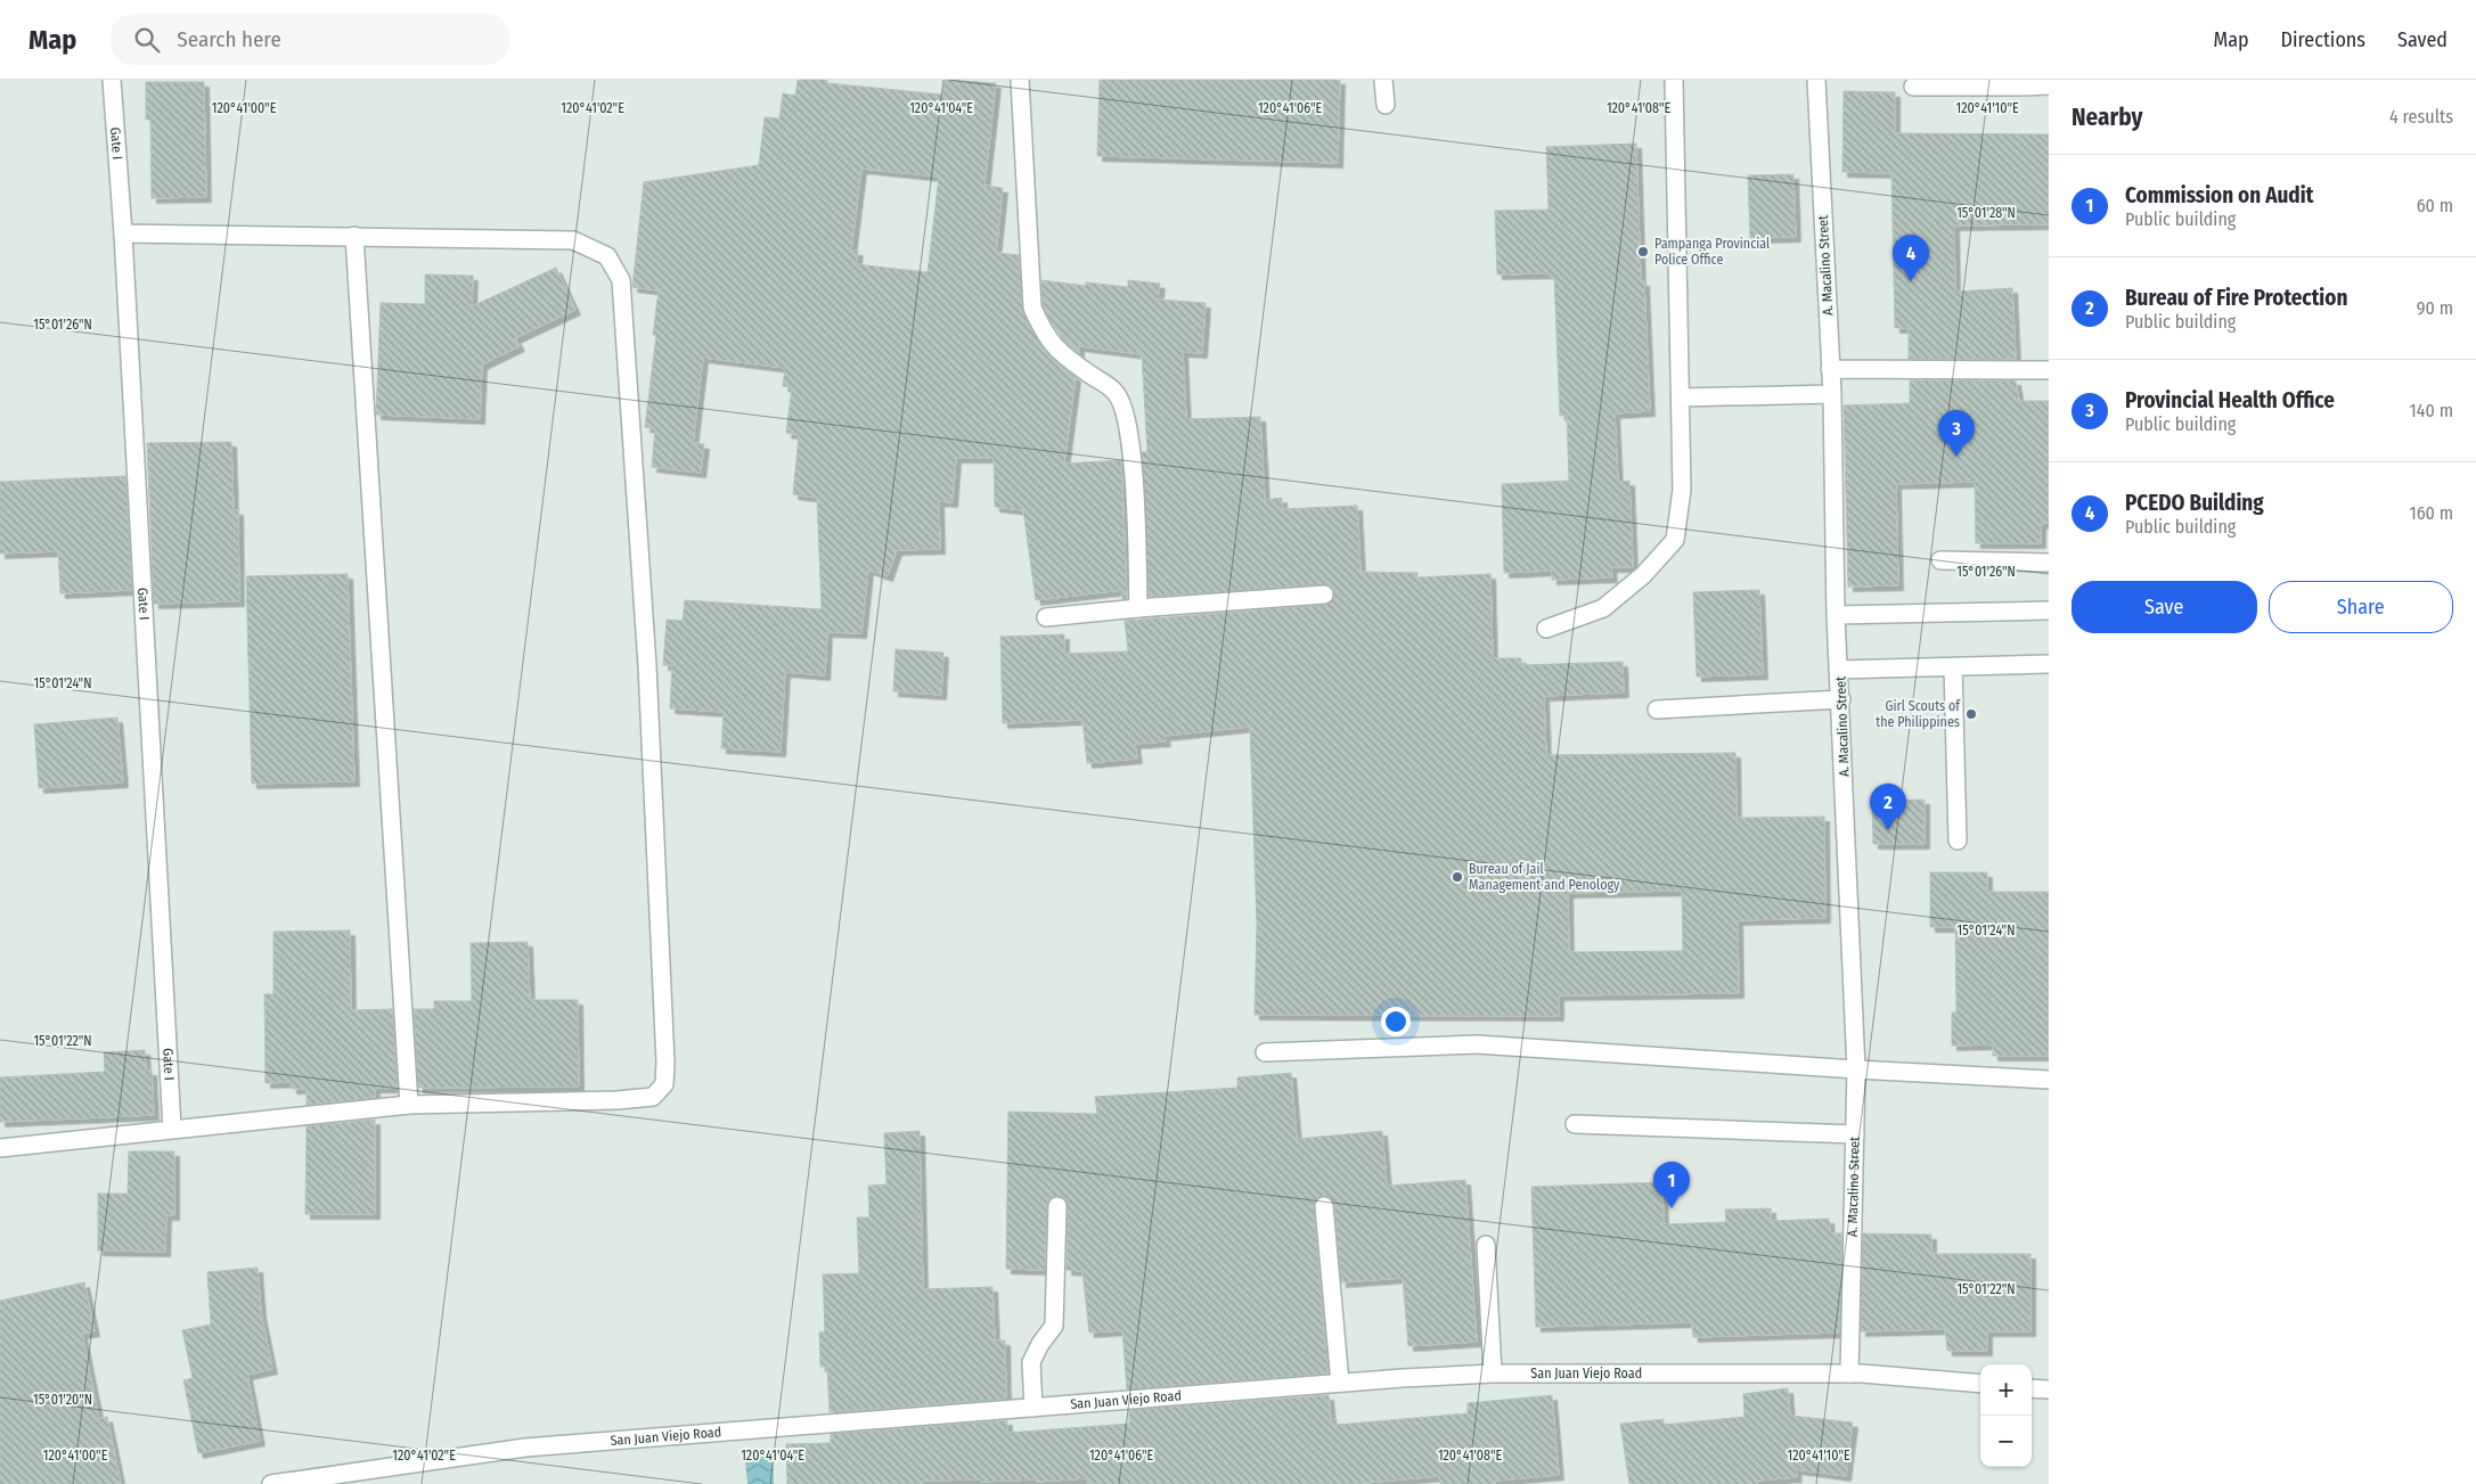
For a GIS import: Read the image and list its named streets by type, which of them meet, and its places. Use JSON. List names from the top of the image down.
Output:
{
  "streets": {
    "street": ["Gate I", "A. Macalino Street", "San Juan Viejo Road"]
  },
  "crossings": [
    ["A. Macalino Street", "San Juan Viejo Road"]
  ],
  "places": ["Pampanga Provincial Police Office", "Girl Scouts of the Philippines", "Bureau of Jail Management and Penology"],
  "page": {
    "header": "Map",
    "search": "Search here",
    "nav": ["Map", "Directions", "Saved"],
    "heading": ["Nearby", "4 results"],
    "list": [
      {
        "mark": "1",
        "name": "Commission on Audit",
        "note": "Public building",
        "value": "60 m"
      },
      {
        "mark": "2",
        "name": "Bureau of Fire Protection",
        "note": "Public building",
        "value": "90 m"
      },
      {
        "mark": "3",
        "name": "Provincial Health Office",
        "note": "Public building",
        "value": "140 m"
      },
      {
        "mark": "4",
        "name": "PCEDO Building",
        "note": "Public building",
        "value": "160 m"
      }
    ],
    "pins": [
      "4",
      "3",
      "2",
      "1"
    ],
    "buttons": ["Save", "Share"],
    "map_buttons": ["+", "−"]
  },
  "coordinates": [
    "120°41'00\"E",
    "120°41'02\"E",
    "120°41'04\"E",
    "120°41'06\"E",
    "120°41'08\"E",
    "120°41'10\"E",
    "15°01'28\"N",
    "15°01'26\"N",
    "15°01'24\"N",
    "15°01'22\"N",
    "15°01'20\"N"
  ]
}
